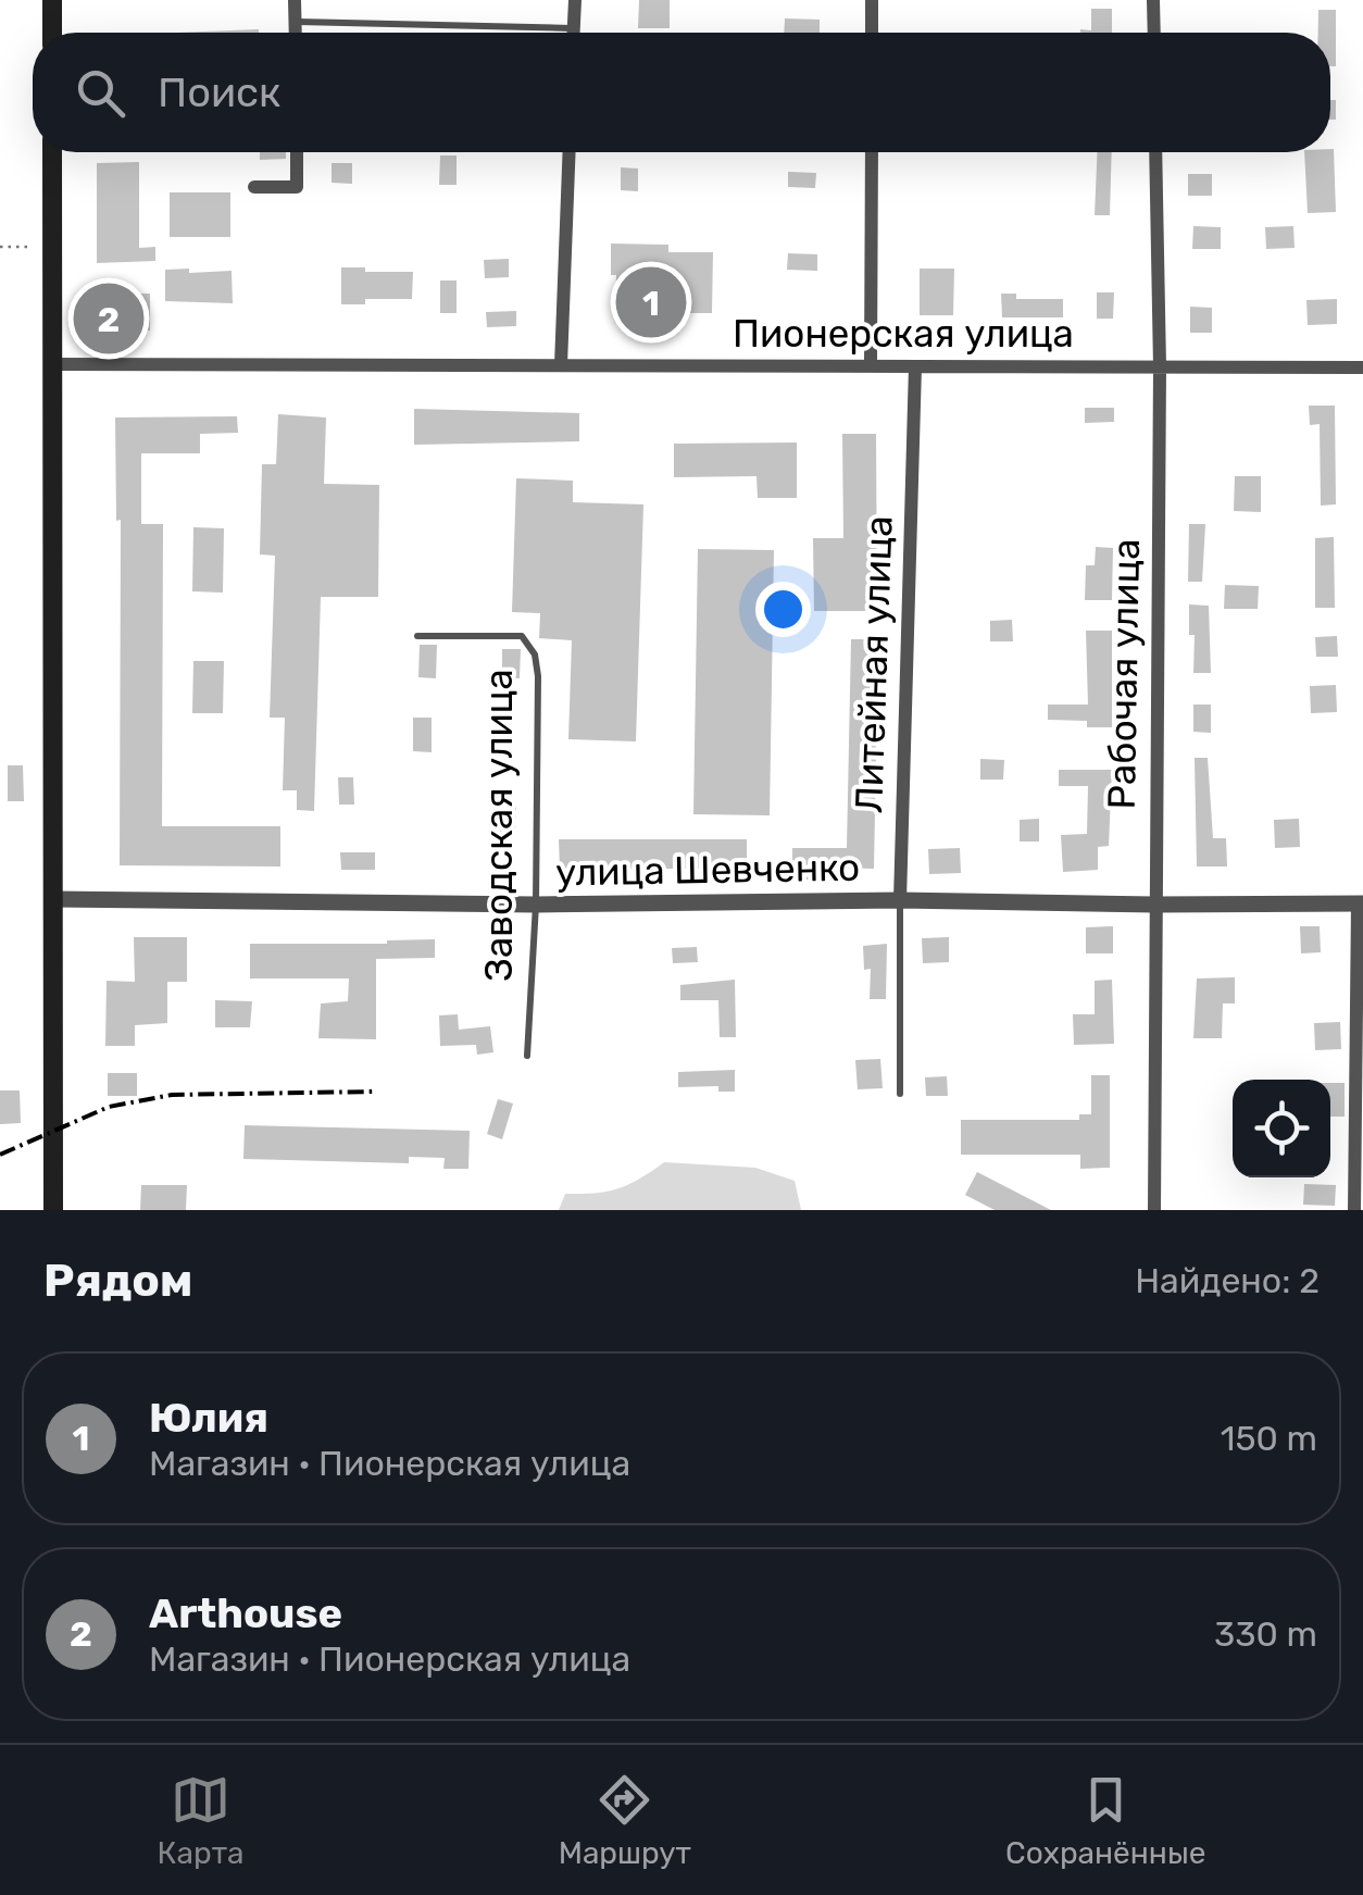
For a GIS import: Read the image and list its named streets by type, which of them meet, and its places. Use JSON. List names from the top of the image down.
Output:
{
  "streets": {
    "street": [
      "Пионерская улица",
      "Литейная улица",
      "Рабочая улица",
      "улица Шевченко"
    ],
    "lane": ["Заводская улица"]
  },
  "crossings": [
    ["Пионерская улица", "Литейная улица"],
    ["Пионерская улица", "Рабочая улица"],
    ["Литейная улица", "улица Шевченко"],
    ["Рабочая улица", "улица Шевченко"],
    ["Заводская улица", "улица Шевченко"]
  ],
  "page": {
    "search": "Поиск",
    "pins": ["1", "2"],
    "heading": ["Рядом", "Найдено: 2"],
    "list": [
      {
        "mark": "1",
        "name": "Юлия",
        "note": "Магазин · Пионерская улица",
        "value": "150 m"
      },
      {
        "mark": "2",
        "name": "Arthouse",
        "note": "Магазин · Пионерская улица",
        "value": "330 m"
      }
    ],
    "nav": ["Карта", "Маршрут", "Сохранённые"]
  }
}
